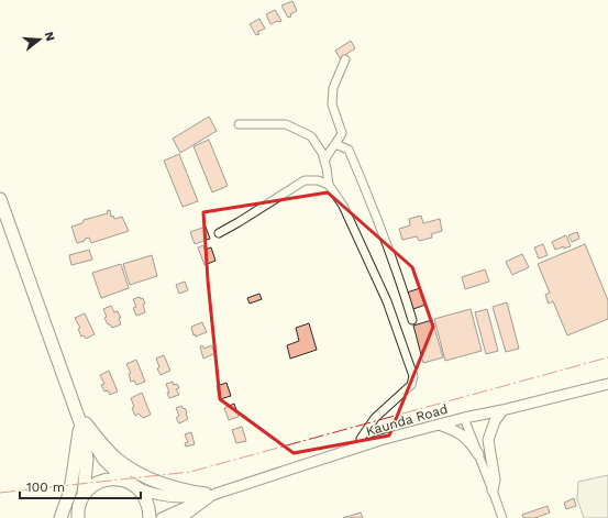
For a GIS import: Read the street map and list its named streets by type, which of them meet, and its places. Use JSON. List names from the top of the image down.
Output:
{
  "streets": {
    "main road": ["Kaunda Road"]
  },
  "scale_bar": "100 m",
  "north": "right"
}
